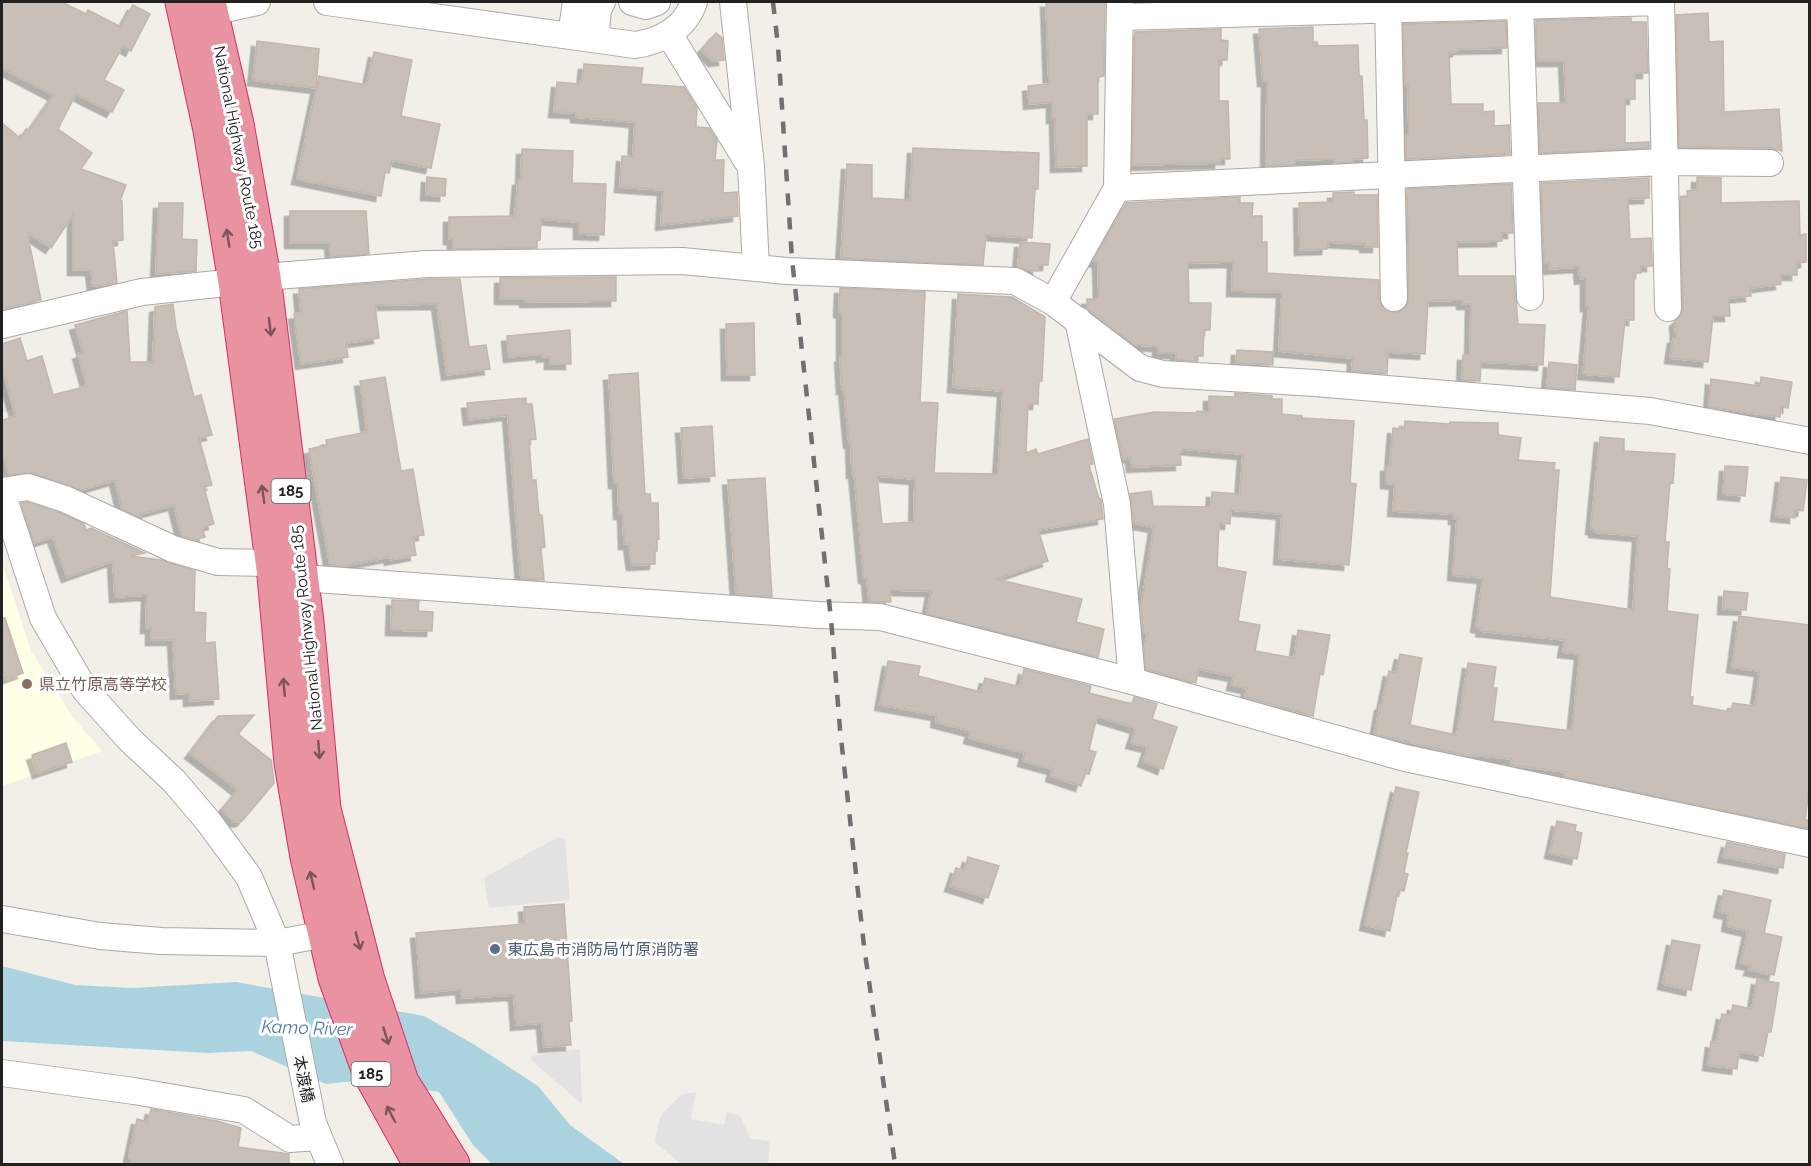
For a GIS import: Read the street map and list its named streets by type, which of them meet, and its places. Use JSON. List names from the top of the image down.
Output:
{
  "streets": {
    "highway": ["National Highway Route 185", "185"],
    "street": ["本渡橋"]
  },
  "water": ["Kamo River"],
  "places": ["県立竹原高等学校", "東広島市消防局竹原消防署"]
}
